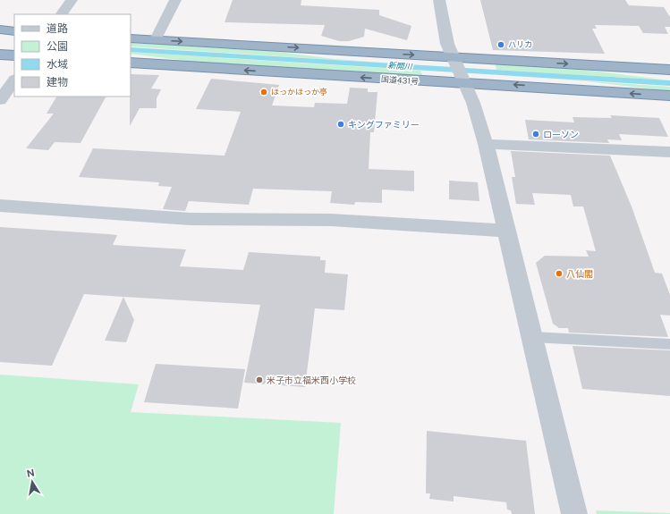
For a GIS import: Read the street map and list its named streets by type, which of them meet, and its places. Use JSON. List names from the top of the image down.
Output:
{
  "streets": {
    "highway": ["国道431号"]
  },
  "water": ["新開川"],
  "places": [
    "ハリカ",
    "ほっかほっか亭",
    "キングファミリー",
    "ローソン",
    "八仙閣",
    "米子市立福米西小学校"
  ],
  "legend": [
    "道路",
    "公園",
    "水域",
    "建物"
  ],
  "north": "top"
}
